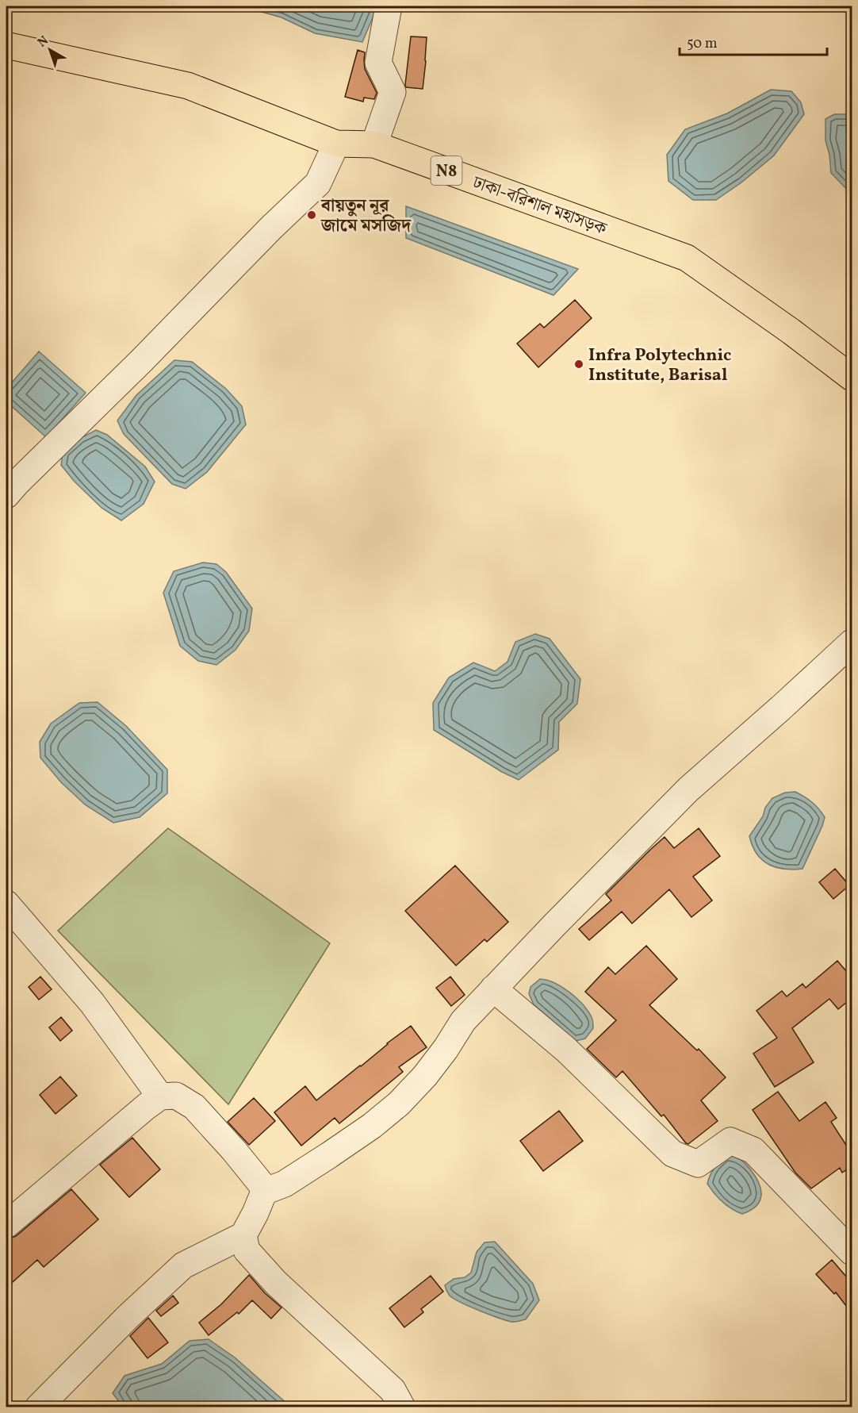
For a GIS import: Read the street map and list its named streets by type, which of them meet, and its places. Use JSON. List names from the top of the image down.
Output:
{
  "streets": {
    "highway": ["N8", "ঢাকা-বরিশাল মহাসড়ক"]
  },
  "places": ["বায়তুন নূর জামে মসজিদ", "Infra Polytechnic Institute, Barisal"],
  "scale_bar": "50 m",
  "north": "top left"
}
